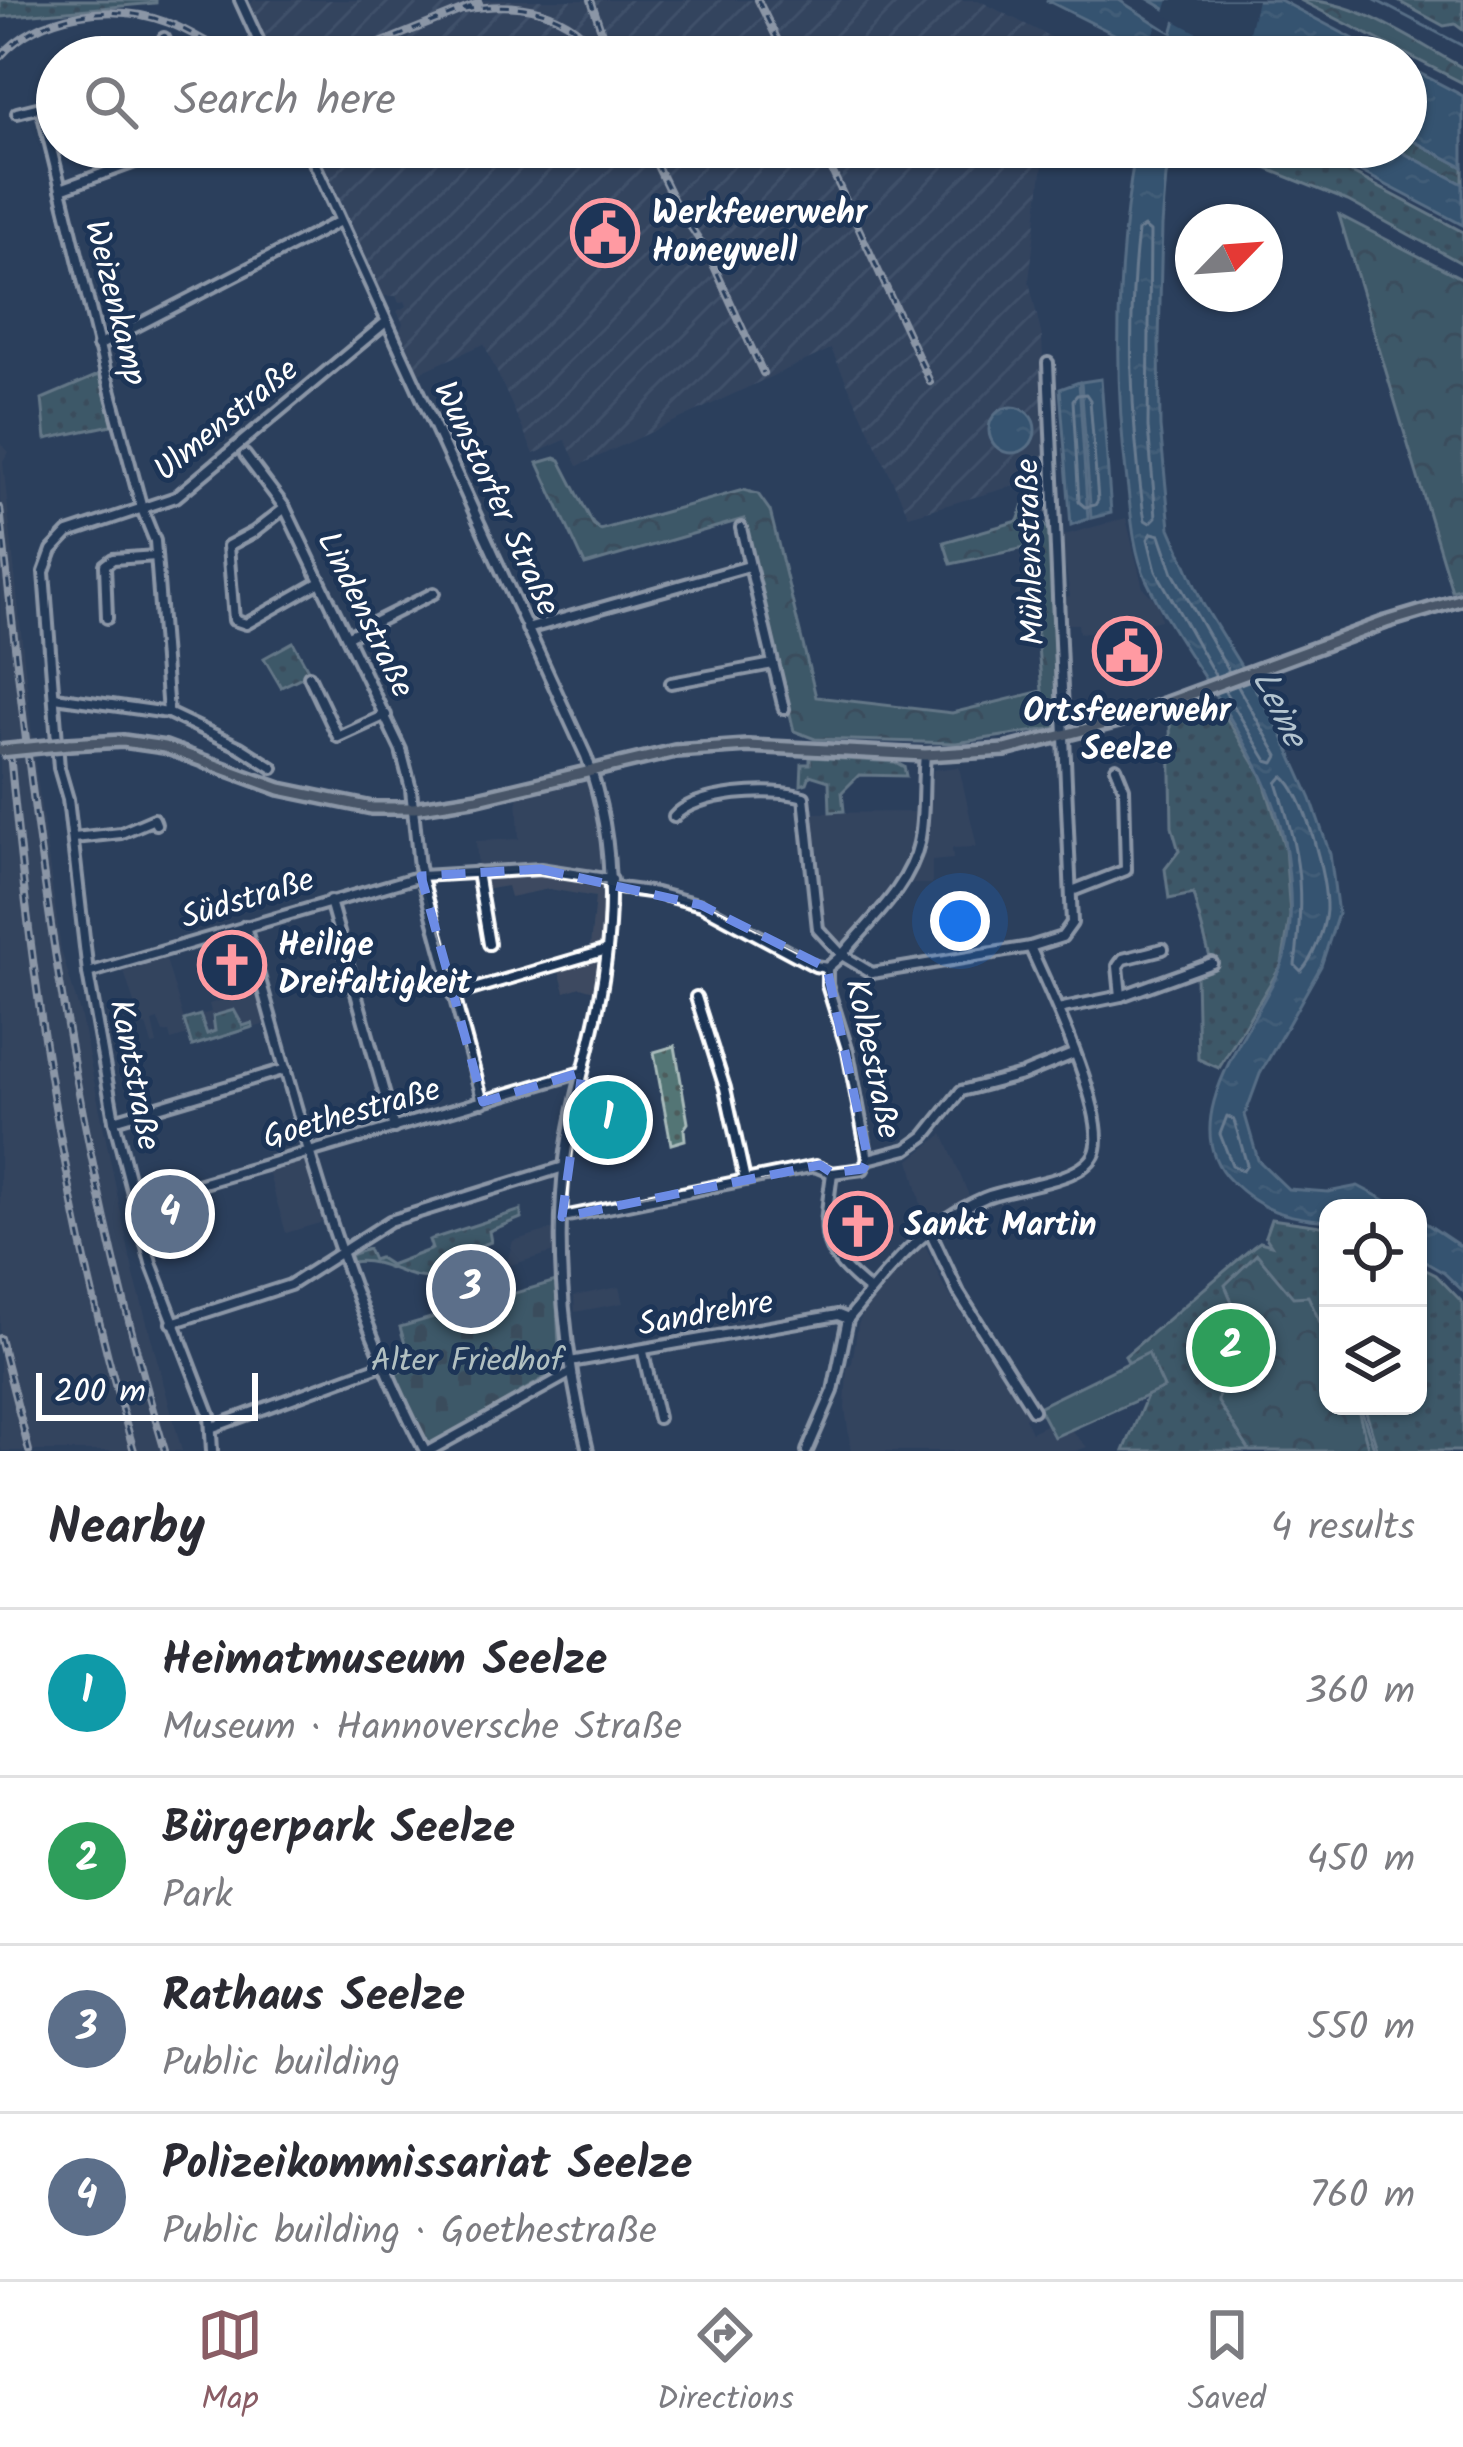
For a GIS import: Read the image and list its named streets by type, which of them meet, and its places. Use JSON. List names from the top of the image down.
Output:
{
  "streets": {
    "street": [
      "Weizenkamp",
      "Ulmenstraße",
      "Wunstorfer Straße",
      "Mühlenstraße",
      "Lindenstraße",
      "Südstraße",
      "Kolbestraße",
      "Kantstraße",
      "Goethestraße",
      "Sandrehre"
    ]
  },
  "crossings": [
    ["Weizenkamp", "Ulmenstraße"],
    ["Weizenkamp", "Kantstraße"],
    ["Ulmenstraße", "Wunstorfer Straße"],
    ["Ulmenstraße", "Kantstraße"],
    ["Wunstorfer Straße", "Südstraße"],
    ["Wunstorfer Straße", "Goethestraße"],
    ["Wunstorfer Straße", "Sandrehre"],
    ["Lindenstraße", "Südstraße"],
    ["Lindenstraße", "Goethestraße"],
    ["Südstraße", "Kolbestraße"],
    ["Südstraße", "Kantstraße"],
    ["Kantstraße", "Goethestraße"]
  ],
  "water": ["Leine"],
  "parks": ["Alter Friedhof"],
  "places": {
    "public building": ["Werkfeuerwehr Honeywell", "Ortsfeuerwehr Seelze"],
    "church": ["Heilige Dreifaltigkeit", "Sankt Martin"]
  },
  "scale_bar": "200 m",
  "north": "top right",
  "page": {
    "search": "Search here",
    "pins": [
      "1",
      "4",
      "3",
      "2"
    ],
    "scale": "200 m",
    "heading": ["Nearby", "4 results"],
    "list": [
      {
        "mark": "1",
        "name": "Heimatmuseum Seelze",
        "note": "Museum · Hannoversche Straße",
        "value": "360 m"
      },
      {
        "mark": "2",
        "name": "Bürgerpark Seelze",
        "note": "Park",
        "value": "450 m"
      },
      {
        "mark": "3",
        "name": "Rathaus Seelze",
        "note": "Public building",
        "value": "550 m"
      },
      {
        "mark": "4",
        "name": "Polizeikommissariat Seelze",
        "note": "Public building · Goethestraße",
        "value": "760 m"
      }
    ],
    "nav": ["Map", "Directions", "Saved"]
  }
}
